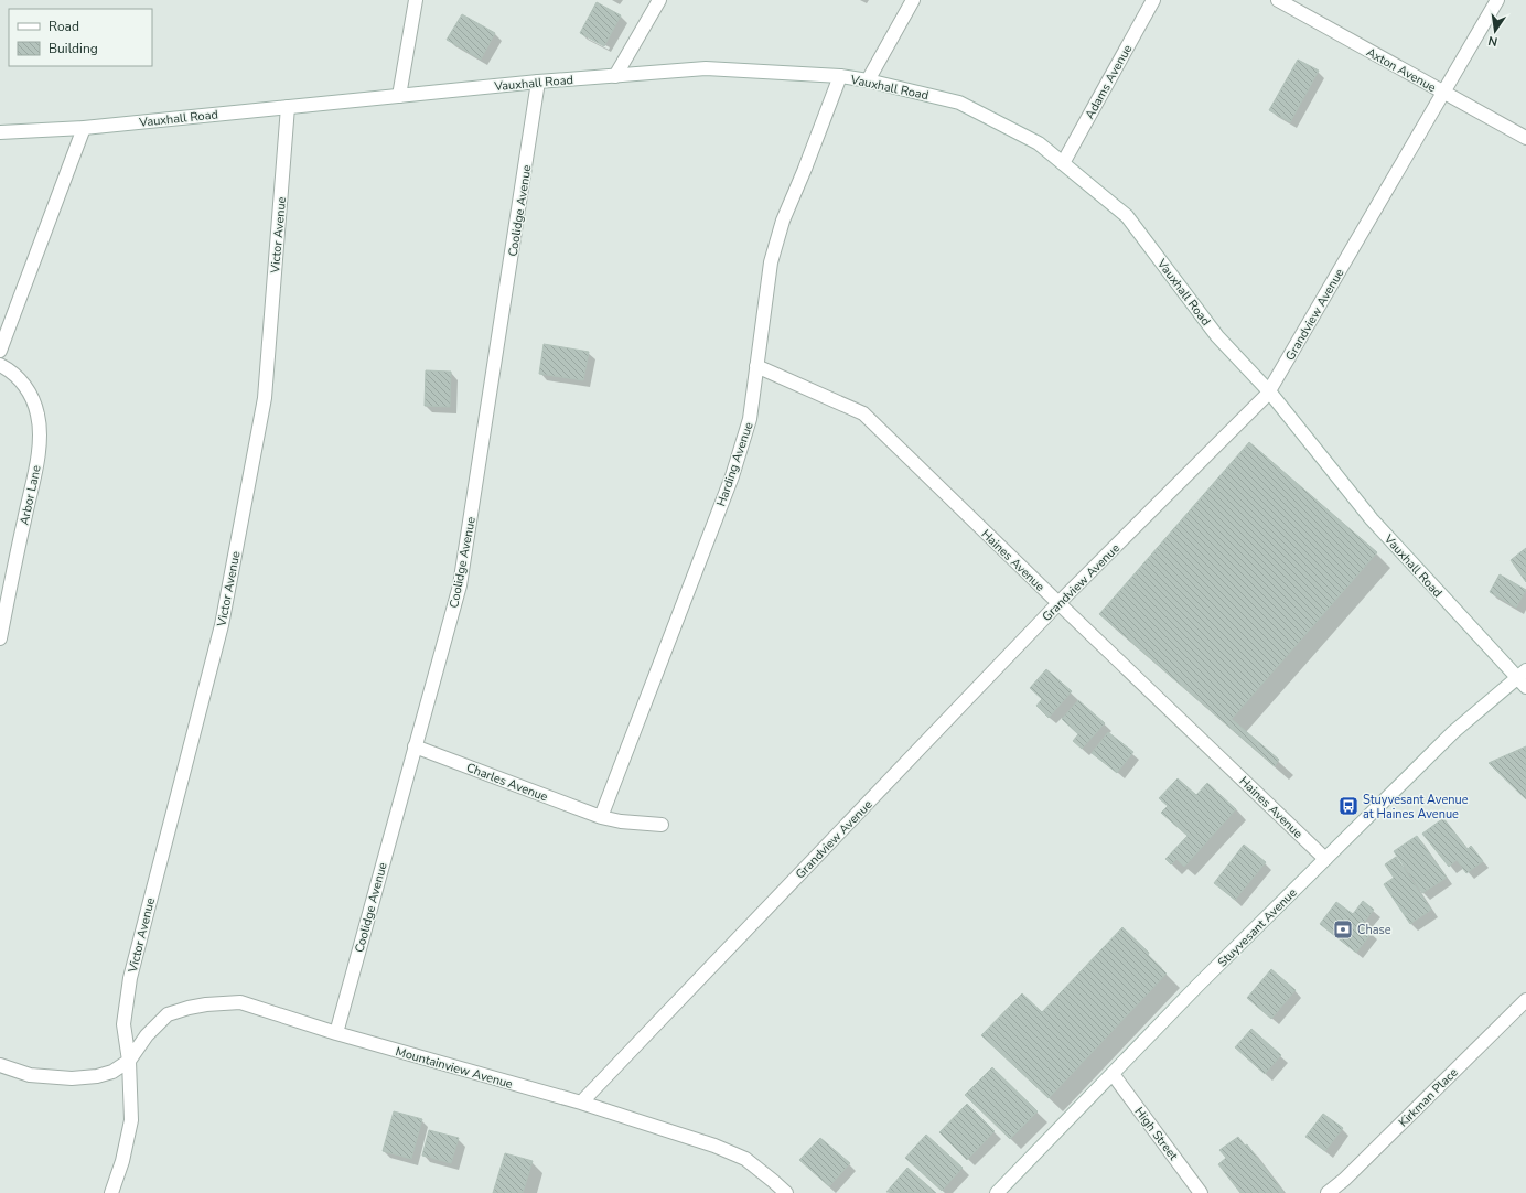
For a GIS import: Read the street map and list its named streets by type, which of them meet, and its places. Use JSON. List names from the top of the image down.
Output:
{
  "streets": {
    "street": [
      "Axton Avenue",
      "Adams Avenue",
      "Vauxhall Road",
      "Coolidge Avenue",
      "Victor Avenue",
      "Grandview Avenue",
      "Harding Avenue",
      "Arbor Lane",
      "Haines Avenue",
      "Charles Avenue",
      "Stuyvesant Avenue",
      "Mountainview Avenue",
      "Kirkman Place",
      "High Street"
    ]
  },
  "crossings": [
    ["Axton Avenue", "Grandview Avenue"],
    ["Adams Avenue", "Vauxhall Road"],
    ["Vauxhall Road", "Coolidge Avenue"],
    ["Vauxhall Road", "Victor Avenue"],
    ["Vauxhall Road", "Grandview Avenue"],
    ["Vauxhall Road", "Harding Avenue"],
    ["Vauxhall Road", "Stuyvesant Avenue"],
    ["Coolidge Avenue", "Charles Avenue"],
    ["Coolidge Avenue", "Mountainview Avenue"],
    ["Victor Avenue", "Mountainview Avenue"],
    ["Grandview Avenue", "Haines Avenue"],
    ["Grandview Avenue", "Mountainview Avenue"],
    ["Harding Avenue", "Haines Avenue"],
    ["Harding Avenue", "Charles Avenue"],
    ["Haines Avenue", "Stuyvesant Avenue"],
    ["Stuyvesant Avenue", "High Street"]
  ],
  "places": {
    "bus stop": ["Stuyvesant Avenue at Haines Avenue"],
    "bank": ["Chase"]
  },
  "legend": ["Road", "Building"],
  "north": "bottom"
}
